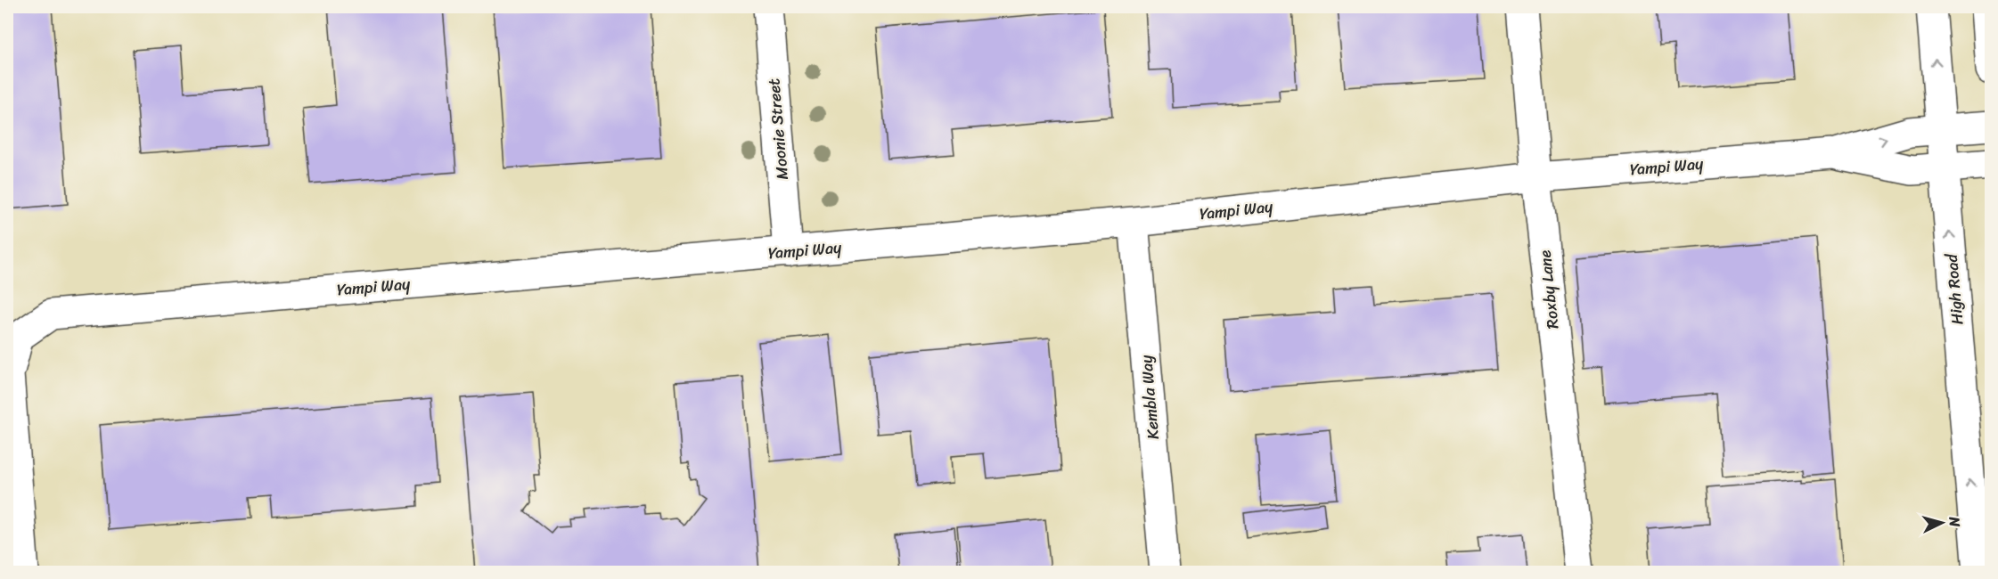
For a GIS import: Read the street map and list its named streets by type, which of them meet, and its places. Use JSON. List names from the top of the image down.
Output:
{
  "streets": {
    "street": [
      "Moonie Street",
      "Yampi Way",
      "Roxby Lane",
      "High Road",
      "Kembla Way"
    ]
  },
  "crossings": [
    ["Moonie Street", "Yampi Way"],
    ["Yampi Way", "Roxby Lane"],
    ["Yampi Way", "High Road"],
    ["Yampi Way", "Kembla Way"]
  ],
  "one_way": ["High Road"],
  "north": "right"
}
